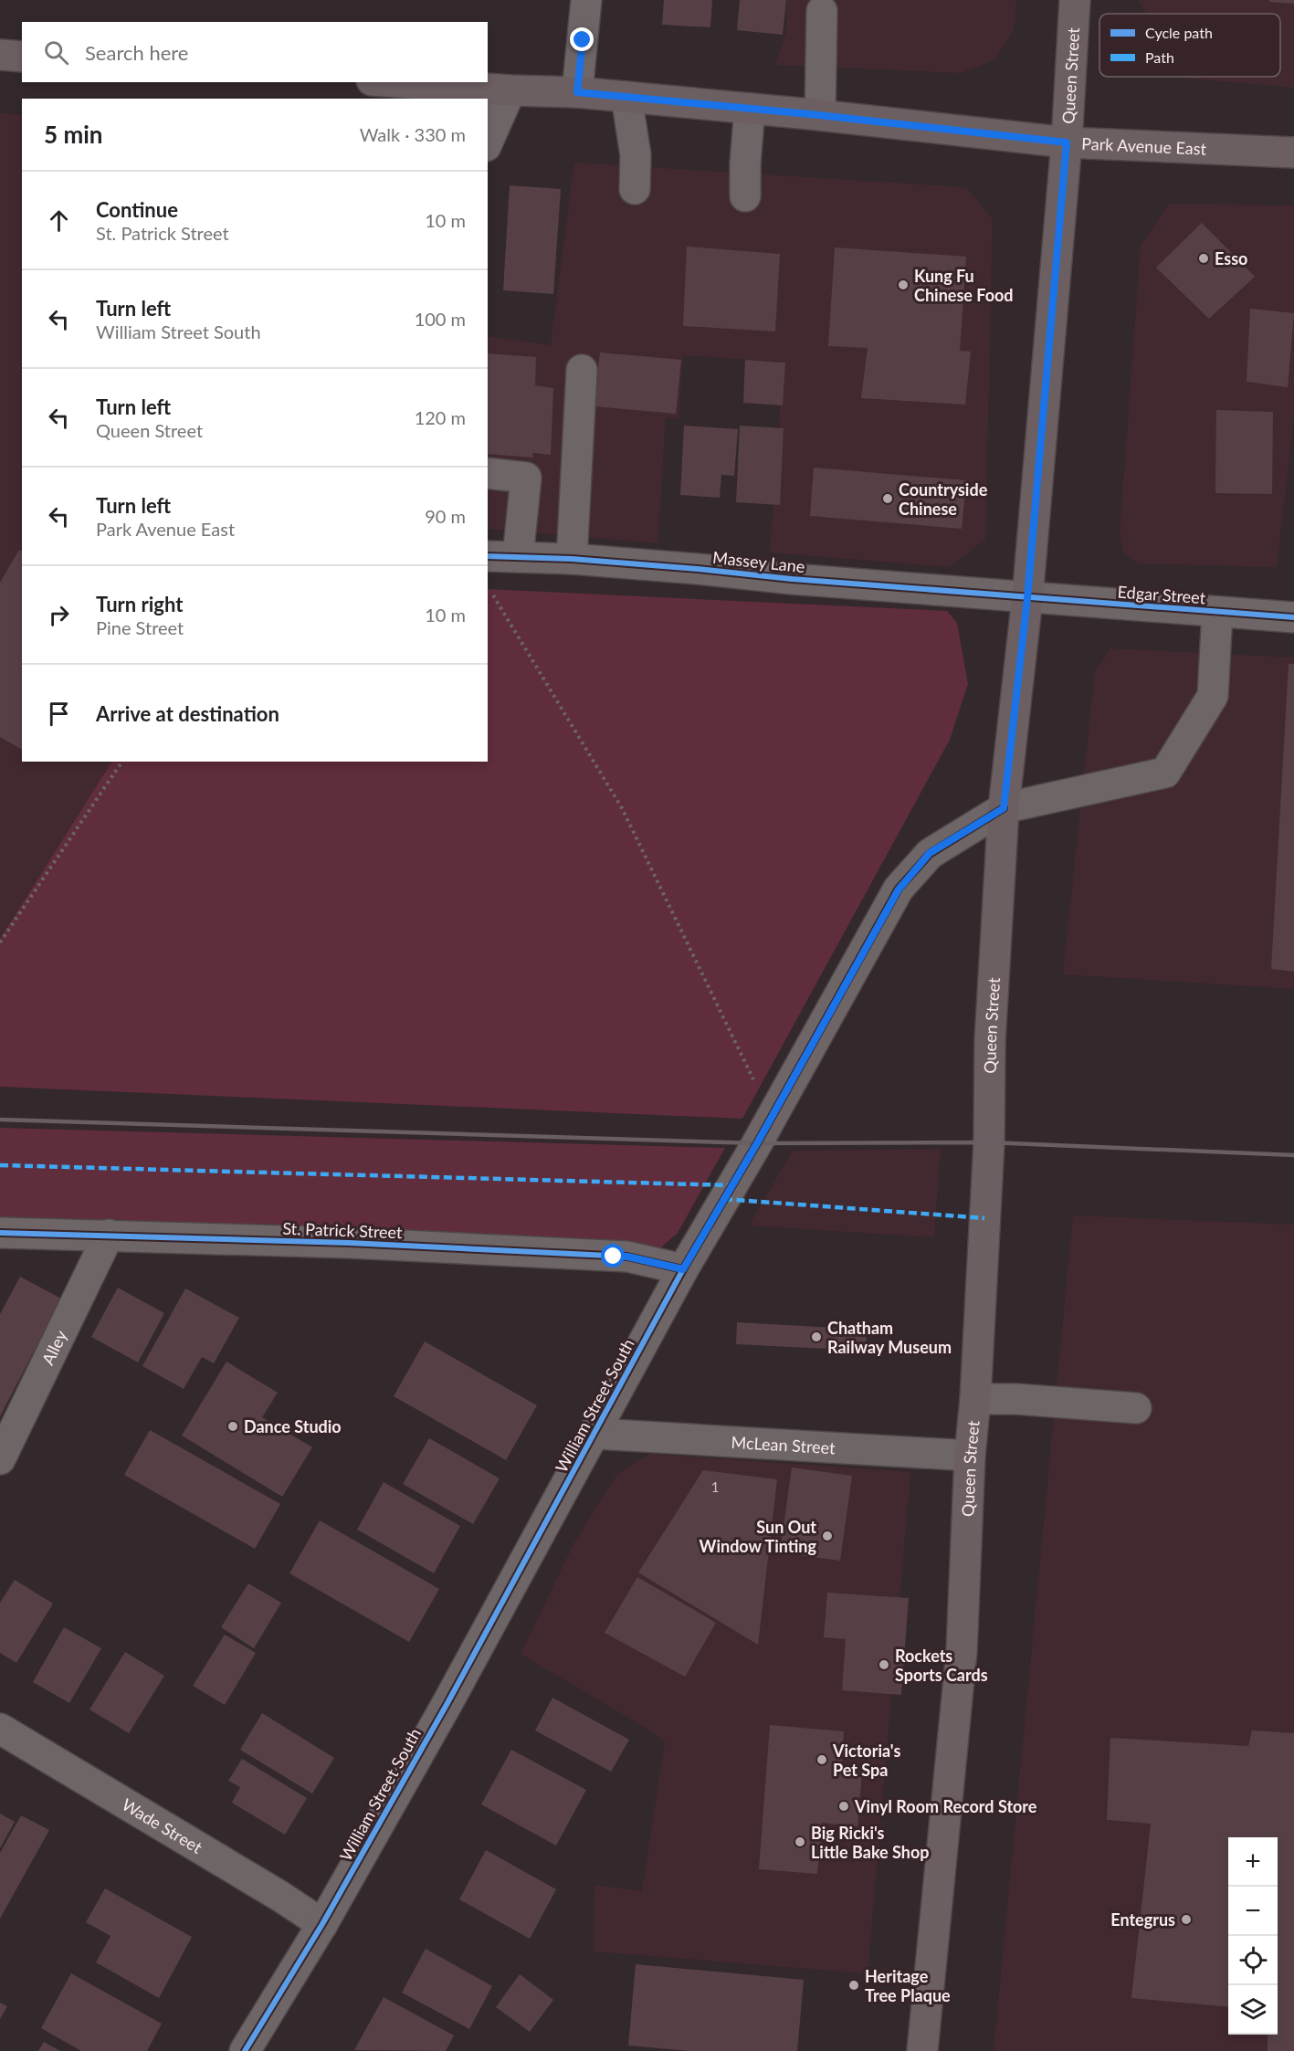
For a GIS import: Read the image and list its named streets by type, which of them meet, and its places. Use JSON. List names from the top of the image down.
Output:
{
  "streets": {
    "main road": ["Queen Street", "Park Avenue East"],
    "street": [
      "Massey Lane",
      "Edgar Street",
      "St. Patrick Street",
      "Alley",
      "William Street South",
      "McLean Street",
      "Wade Street"
    ]
  },
  "crossings": [
    ["Queen Street", "Park Avenue East"],
    ["Queen Street", "Massey Lane"],
    ["Queen Street", "Edgar Street"],
    ["Queen Street", "William Street South"],
    ["Queen Street", "McLean Street"],
    ["Massey Lane", "Edgar Street"],
    ["Edgar Street", "William Street South"],
    ["St. Patrick Street", "Alley"],
    ["St. Patrick Street", "William Street South"],
    ["William Street South", "McLean Street"],
    ["William Street South", "Wade Street"]
  ],
  "places": [
    "Esso",
    "Kung Fu Chinese Food",
    "Countryside Chinese",
    "Chatham Railway Museum",
    "Dance Studio",
    "Sun Out Window Tinting",
    "Rockets Sports Cards",
    "Victoria's Pet Spa",
    "Vinyl Room Record Store",
    "Big Ricki's Little Bake Shop",
    "Entegrus",
    "Heritage Tree Plaque"
  ],
  "house_numbers": ["1"],
  "legend": ["Cycle path", "Path"],
  "page": {
    "search": "Search here",
    "heading": ["5 min", "Walk · 330 m"],
    "list": [
      ["Continue", "St. Patrick Street", "10 m"],
      ["Turn left", "William Street South", "100 m"],
      ["Turn left", "Queen Street", "120 m"],
      ["Turn left", "Park Avenue East", "90 m"],
      ["Turn right", "Pine Street", "10 m"],
      "Arrive at destination"
    ],
    "map_buttons": ["+", "−"]
  }
}
